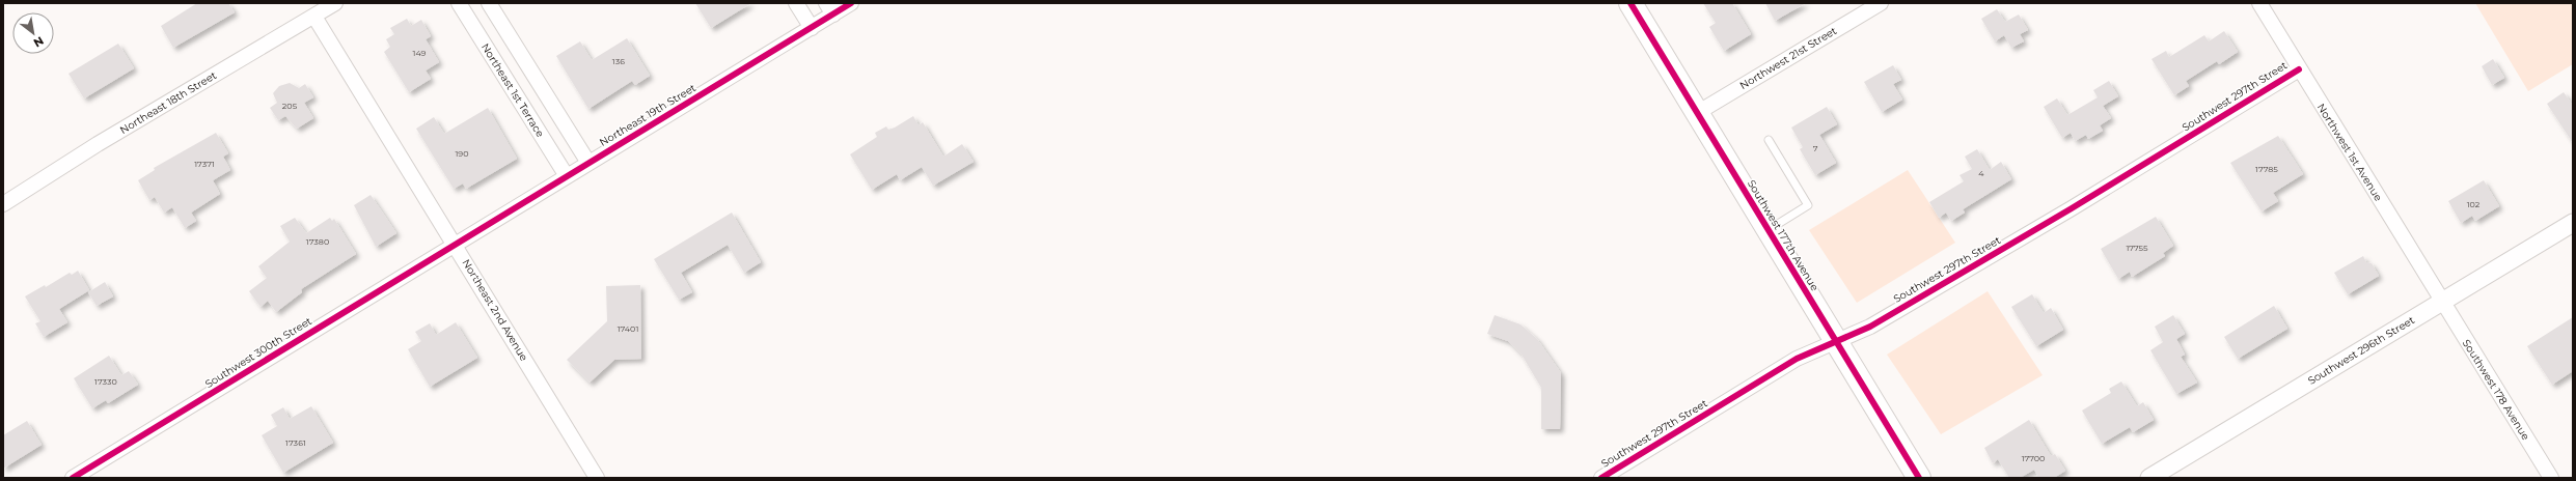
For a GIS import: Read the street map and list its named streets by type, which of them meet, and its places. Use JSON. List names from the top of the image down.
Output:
{
  "streets": {
    "highway": ["Southwest 177th Avenue"],
    "street": [
      "Northwest 21st Street",
      "Northeast 1st Terrace",
      "Southwest 297th Street",
      "Northeast 18th Street",
      "Northeast 19th Street",
      "Northwest 1st Avenue",
      "Northeast 2nd Avenue",
      "Southwest 296th Street",
      "Southwest 300th Street",
      "Southwest 178 Avenue"
    ]
  },
  "crossings": [
    ["Northwest 21st Street", "Southwest 177th Avenue"],
    ["Northeast 1st Terrace", "Northeast 19th Street"],
    ["Southwest 297th Street", "Northwest 1st Avenue"],
    ["Southwest 297th Street", "Southwest 177th Avenue"],
    ["Northeast 18th Street", "Northeast 2nd Avenue"],
    ["Northeast 19th Street", "Northeast 2nd Avenue"],
    ["Northeast 19th Street", "Southwest 300th Street"],
    ["Northwest 1st Avenue", "Southwest 296th Street"],
    ["Northwest 1st Avenue", "Southwest 178 Avenue"],
    ["Northeast 2nd Avenue", "Southwest 300th Street"],
    ["Southwest 296th Street", "Southwest 178 Avenue"]
  ],
  "house_numbers": [
    "149",
    "136",
    "205",
    "7",
    "190",
    "17371",
    "17785",
    "4",
    "102",
    "17380",
    "17755",
    "17401",
    "17330",
    "17361",
    "17700"
  ],
  "north": "bottom right"
}
